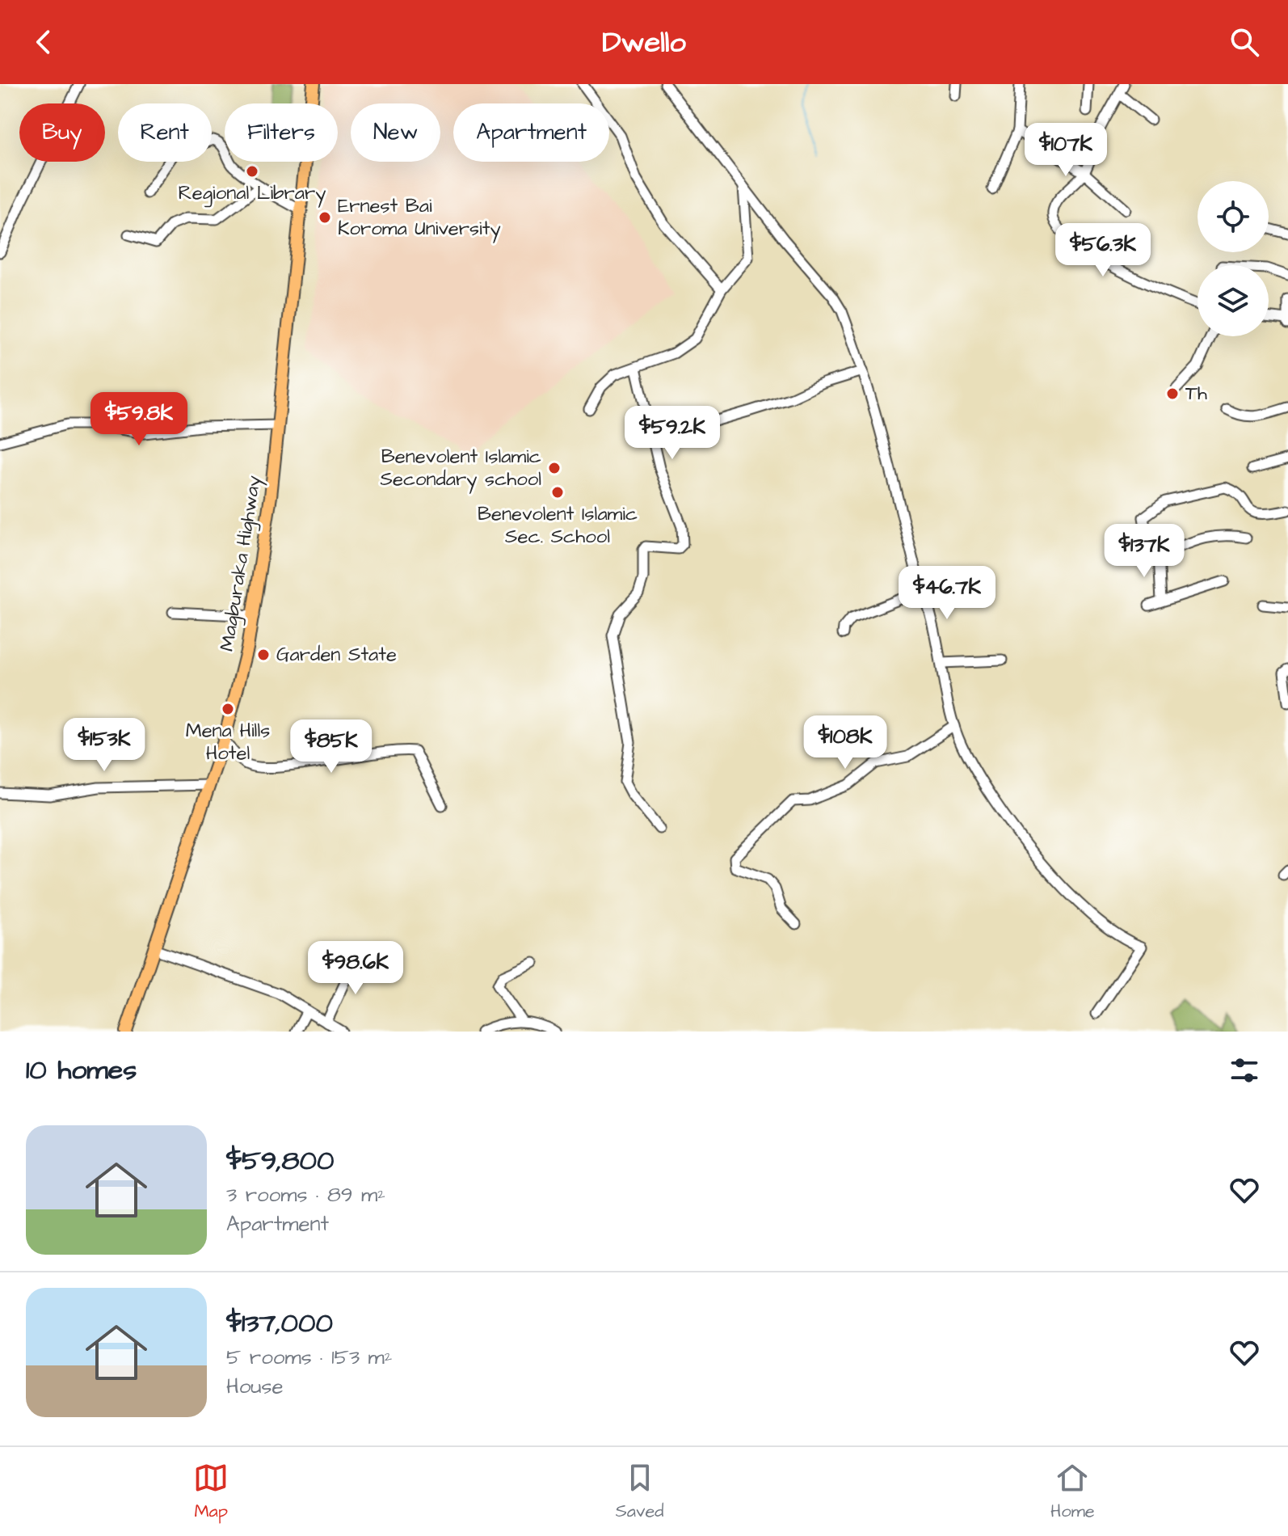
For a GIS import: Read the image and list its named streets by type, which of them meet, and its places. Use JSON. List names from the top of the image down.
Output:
{
  "streets": {
    "main road": ["Magburaka Highway"]
  },
  "places": [
    "Regional Library",
    "Ernest Bai Koroma University",
    "Th",
    "Benevolent Islamic Secondary school",
    "Benevolent Islamic Sec. School",
    "Garden State",
    "Mena Hills Hotel"
  ],
  "page": {
    "header": "Dwello",
    "chip": [
      "Buy",
      "Rent",
      "Filters",
      "New",
      "Apartment"
    ],
    "price": [
      "$107K",
      "$56.3K",
      "$59.8K",
      "$59.2K",
      "$137K",
      "$46.7K",
      "$108K",
      "$153K",
      "$85K",
      "$98.6K"
    ],
    "heading": "10 homes",
    "list": [
      {
        "name": "$59,800",
        "note": "3 rooms · 89 m² · Apartment"
      },
      {
        "name": "$137,000",
        "note": "5 rooms · 153 m² · House"
      }
    ],
    "tabs": ["Map", "Saved", "Home"]
  }
}
